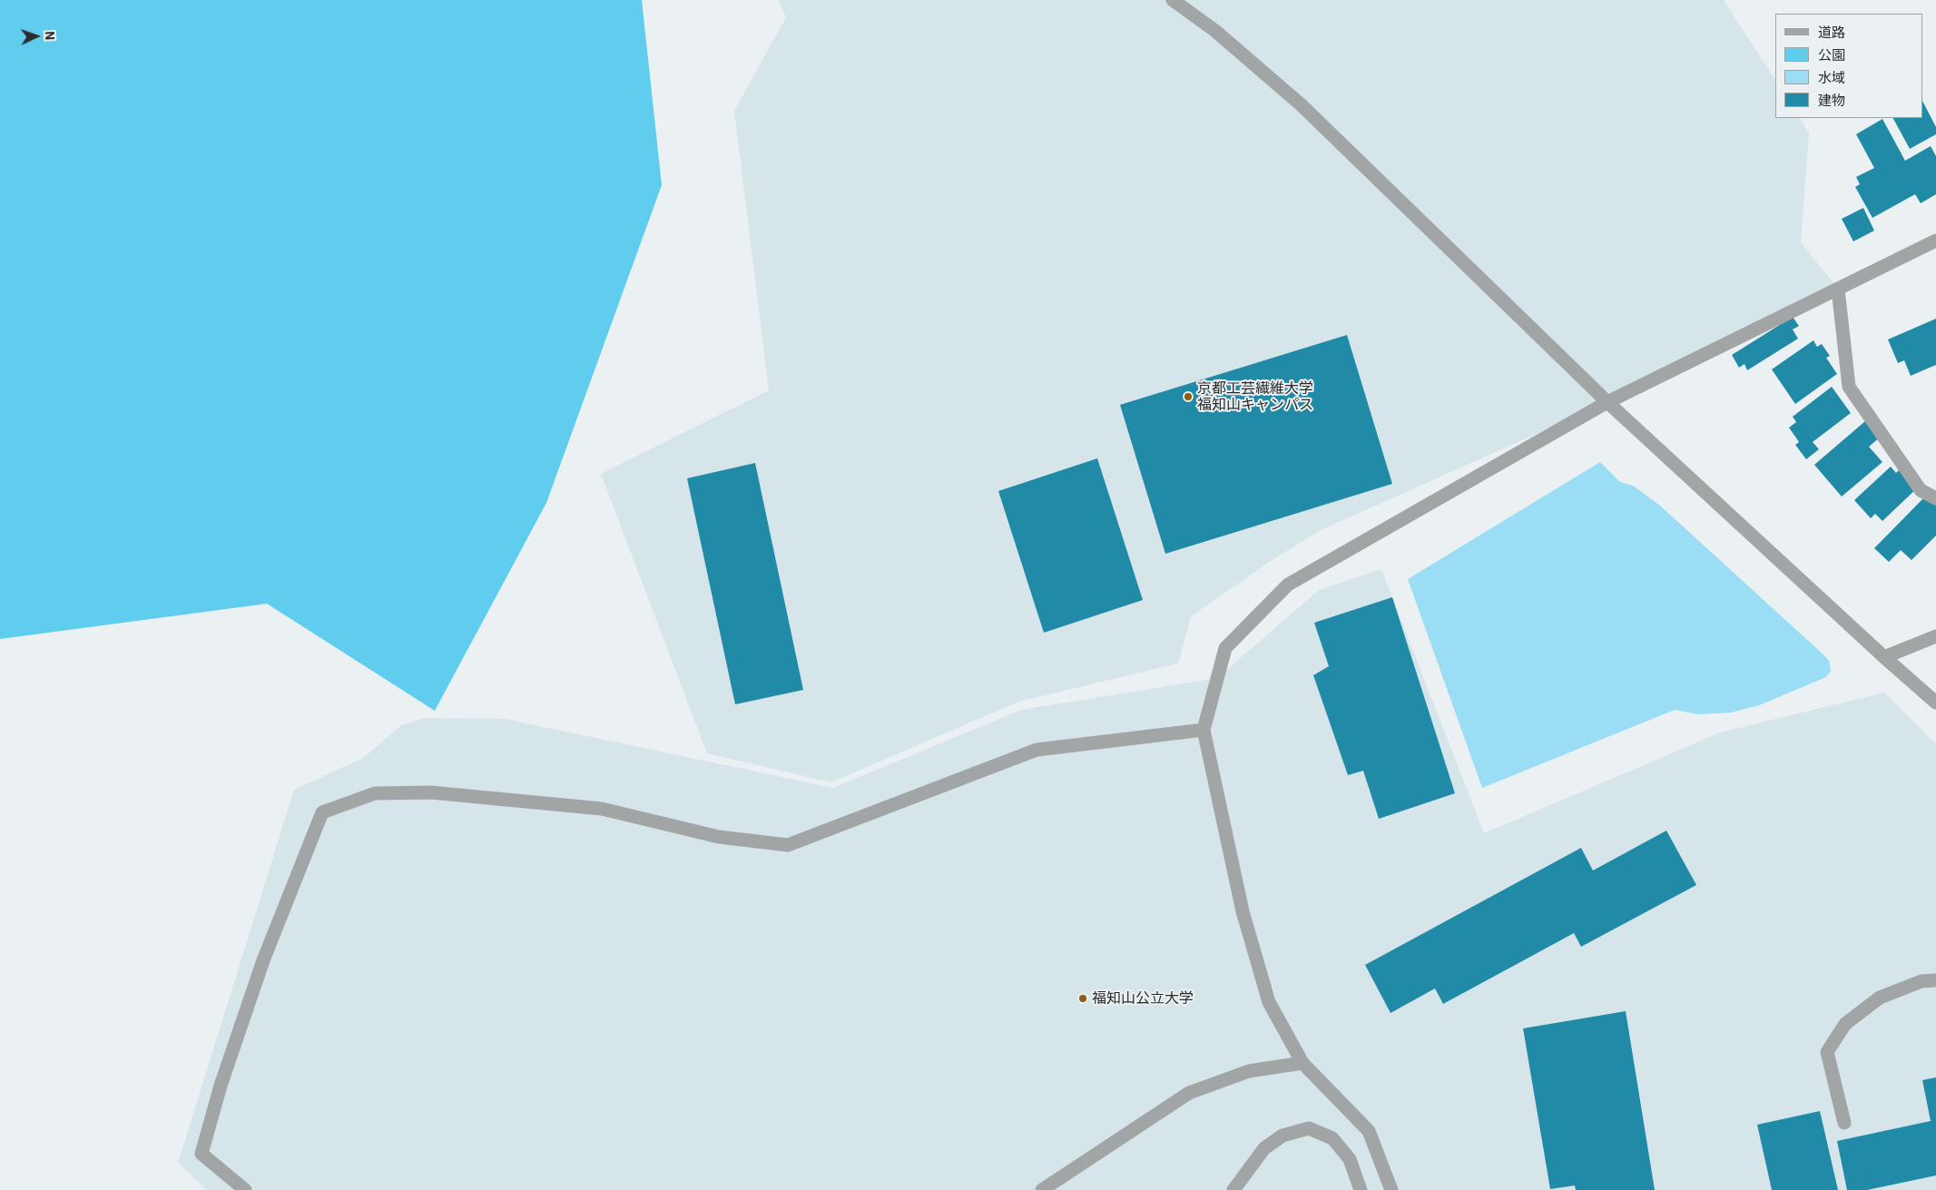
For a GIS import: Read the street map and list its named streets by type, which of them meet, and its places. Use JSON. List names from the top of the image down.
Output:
{
  "places": ["京都工芸繊維大学 福知山キャンパス", "福知山公立大学"],
  "legend": [
    "道路",
    "公園",
    "水域",
    "建物"
  ],
  "north": "right"
}
